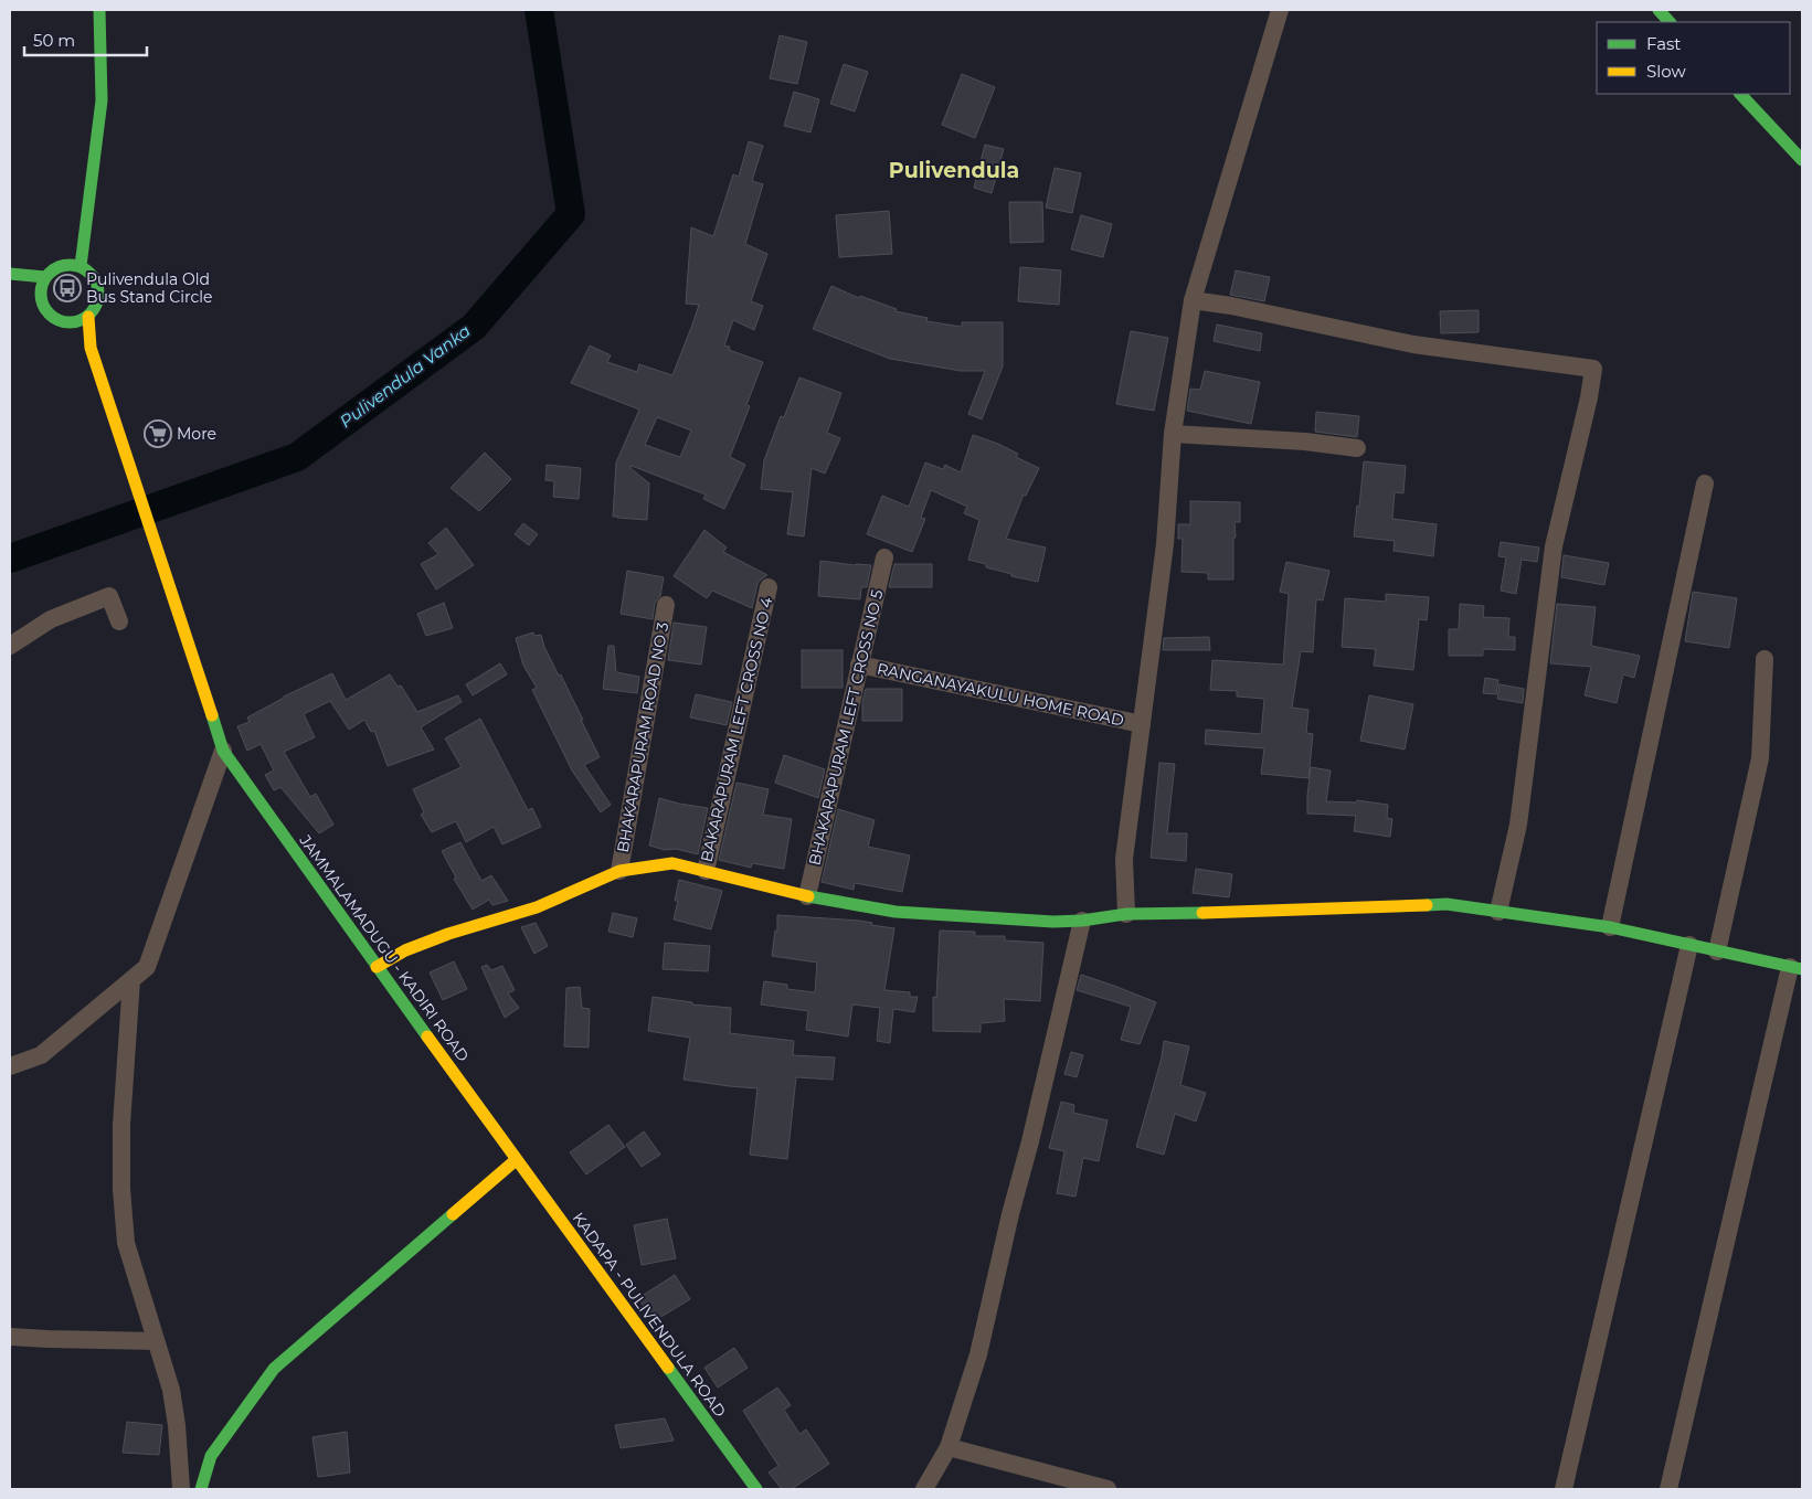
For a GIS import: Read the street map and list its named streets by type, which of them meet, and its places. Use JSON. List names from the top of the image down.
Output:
{
  "streets": {
    "main road": ["JAMMALAMADUGU - KADIRI ROAD", "KADAPA - PULIVENDULA ROAD"],
    "street": [
      "RANGANAYAKULU HOME ROAD",
      "BHAKARAPURAM LEFT CROSS NO 5",
      "BAKARAPURAM LEFT CROSS NO 4",
      "BHAKARAPURAM ROAD NO 3"
    ]
  },
  "crossings": [
    ["RANGANAYAKULU HOME ROAD", "BHAKARAPURAM LEFT CROSS NO 5"],
    ["JAMMALAMADUGU - KADIRI ROAD", "KADAPA - PULIVENDULA ROAD"]
  ],
  "districts": ["Pulivendula"],
  "water": ["Pulivendula Vanka"],
  "places": {
    "bus stop": ["Pulivendula Old Bus Stand Circle"],
    "supermarket": ["More"]
  },
  "legend": ["Fast", "Slow"],
  "scale_bar": "50 m"
}
